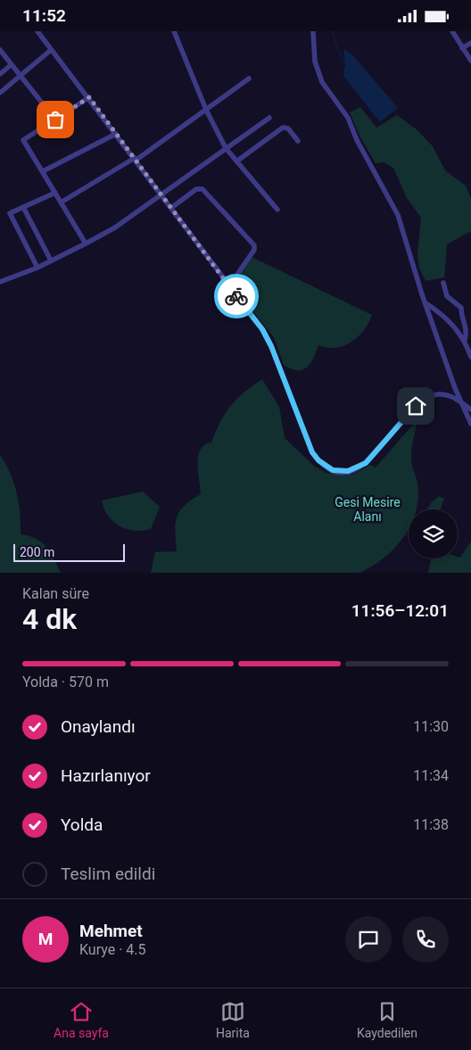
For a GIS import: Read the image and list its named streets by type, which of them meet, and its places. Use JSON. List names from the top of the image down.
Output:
{
  "parks": ["Gesi Mesire Alanı"],
  "scale_bar": "200 m",
  "page": {
    "status": "11:52",
    "scale": "200 m",
    "heading": ["4 dk", "Kalan süre", "11:56–12:01"],
    "panel": ["Mehmet", "Kurye · 4.5"],
    "bar": "Yolda · 570 m",
    "list": [
      ["Onaylandı", "11:30"],
      ["Hazırlanıyor", "11:34"],
      ["Yolda", "11:38"],
      "Teslim edildi"
    ],
    "round": "M",
    "tabs": ["Ana sayfa", "Harita", "Kaydedilen"]
  }
}
